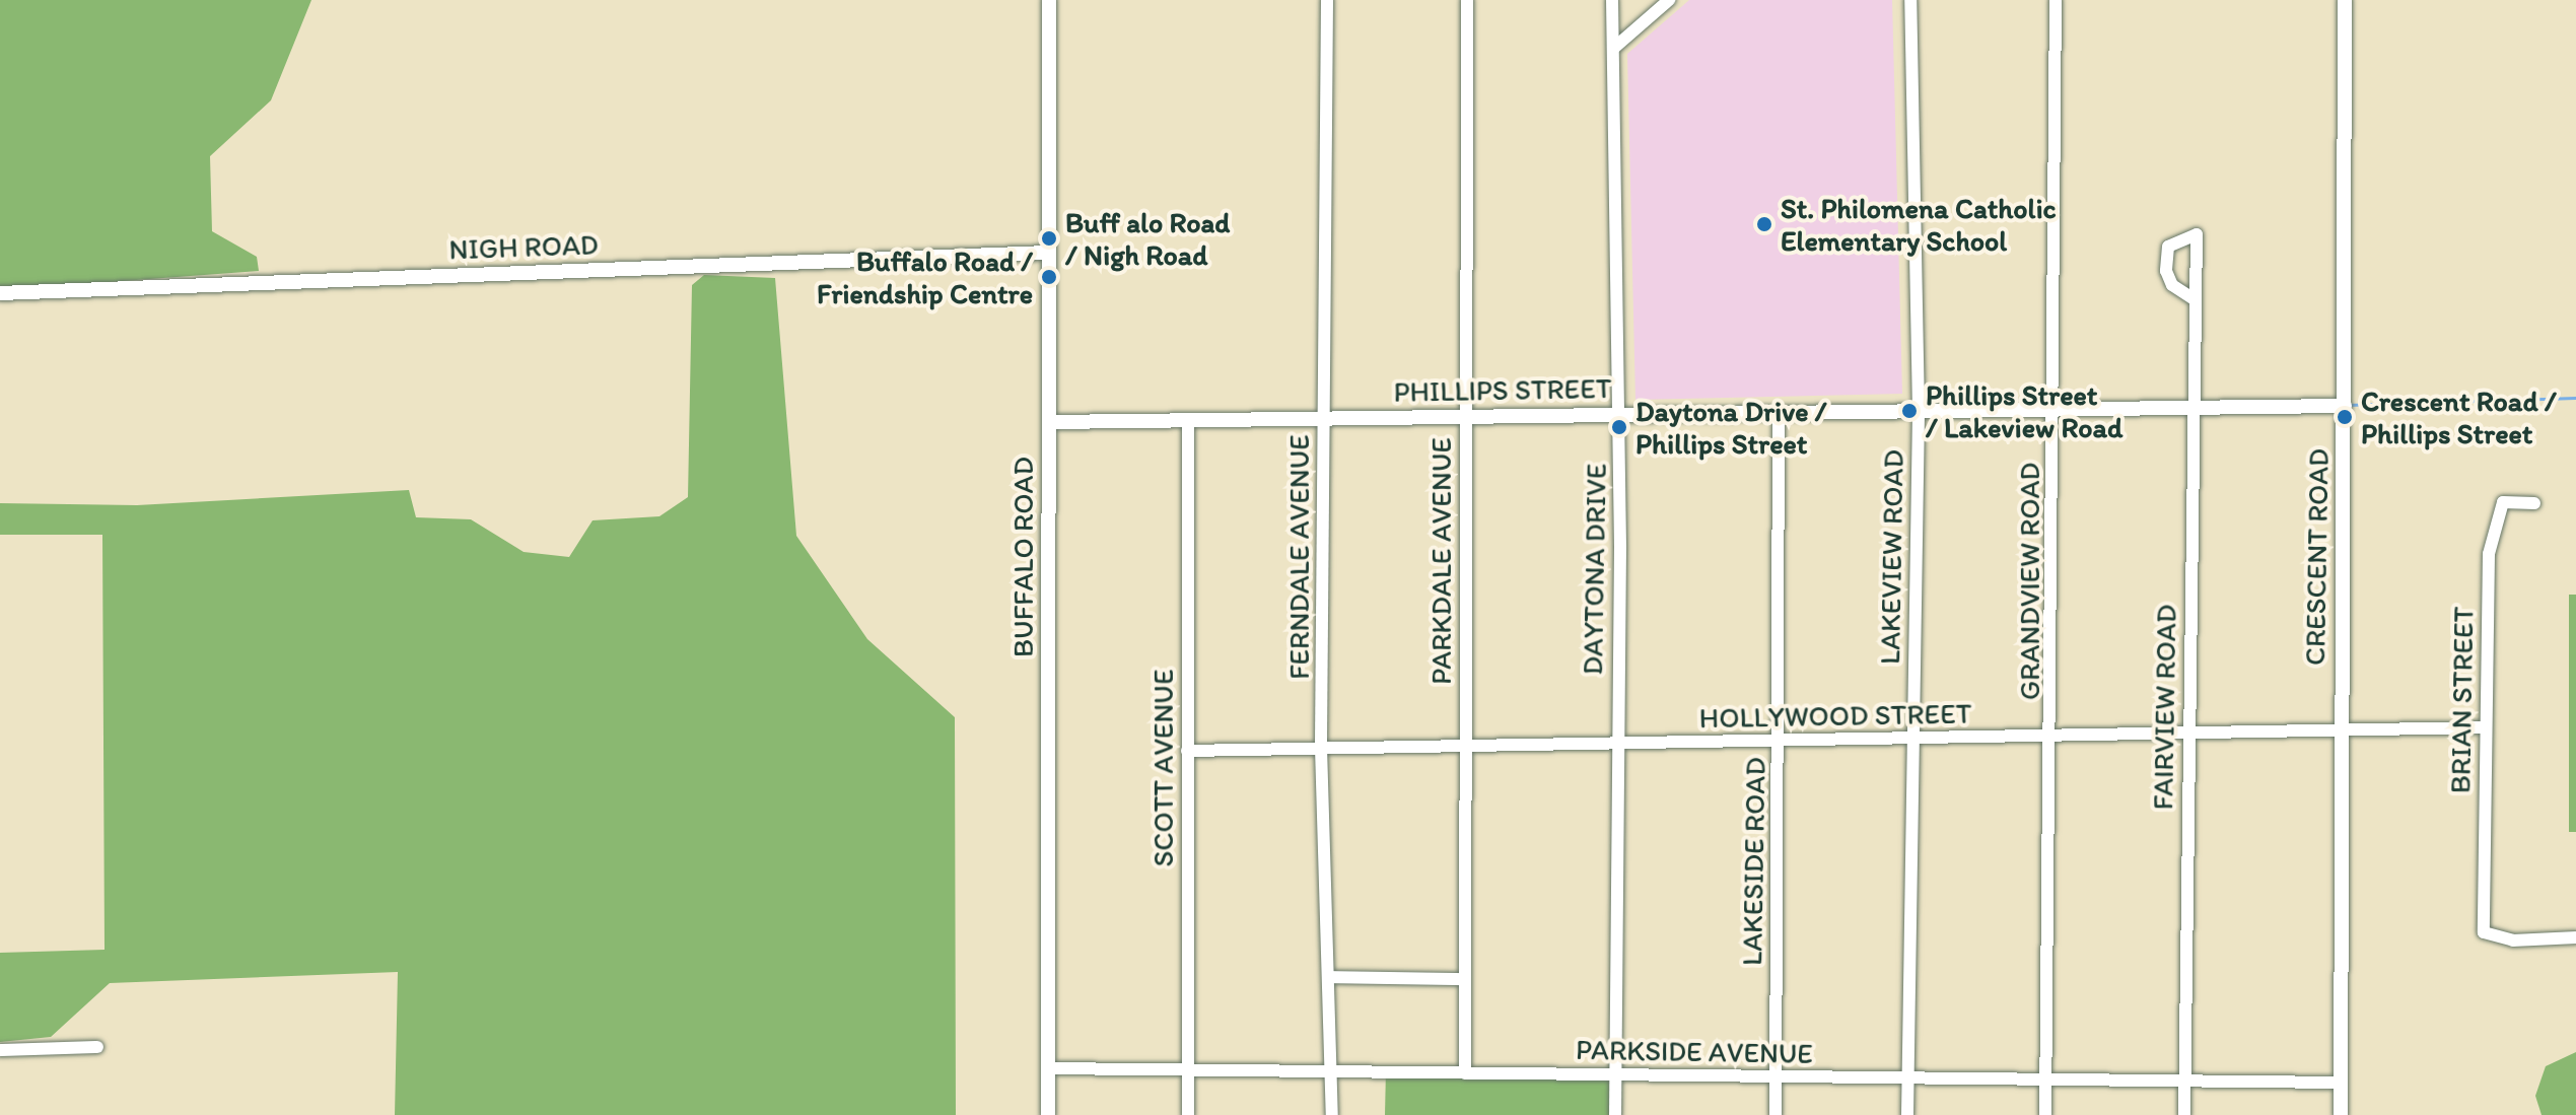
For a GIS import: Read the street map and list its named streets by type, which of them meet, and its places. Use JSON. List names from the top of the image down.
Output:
{
  "streets": {
    "street": [
      "NIGH ROAD",
      "PHILLIPS STREET",
      "BUFFALO ROAD",
      "FERNDALE AVENUE",
      "LAKEVIEW ROAD",
      "CRESCENT ROAD",
      "PARKDALE AVENUE",
      "DAYTONA DRIVE",
      "GRANDVIEW ROAD",
      "BRIAN STREET",
      "FAIRVIEW ROAD",
      "HOLLYWOOD STREET",
      "SCOTT AVENUE",
      "LAKESIDE ROAD",
      "PARKSIDE AVENUE"
    ]
  },
  "crossings": [
    ["NIGH ROAD", "BUFFALO ROAD"],
    ["PHILLIPS STREET", "BUFFALO ROAD"],
    ["PHILLIPS STREET", "FERNDALE AVENUE"],
    ["PHILLIPS STREET", "LAKEVIEW ROAD"],
    ["PHILLIPS STREET", "CRESCENT ROAD"],
    ["PHILLIPS STREET", "PARKDALE AVENUE"],
    ["PHILLIPS STREET", "DAYTONA DRIVE"],
    ["PHILLIPS STREET", "GRANDVIEW ROAD"],
    ["PHILLIPS STREET", "FAIRVIEW ROAD"],
    ["PHILLIPS STREET", "SCOTT AVENUE"],
    ["PHILLIPS STREET", "LAKESIDE ROAD"],
    ["BUFFALO ROAD", "PARKSIDE AVENUE"],
    ["FERNDALE AVENUE", "HOLLYWOOD STREET"],
    ["FERNDALE AVENUE", "PARKSIDE AVENUE"],
    ["LAKEVIEW ROAD", "HOLLYWOOD STREET"],
    ["LAKEVIEW ROAD", "PARKSIDE AVENUE"],
    ["CRESCENT ROAD", "HOLLYWOOD STREET"],
    ["CRESCENT ROAD", "PARKSIDE AVENUE"],
    ["PARKDALE AVENUE", "HOLLYWOOD STREET"],
    ["PARKDALE AVENUE", "PARKSIDE AVENUE"],
    ["DAYTONA DRIVE", "HOLLYWOOD STREET"],
    ["DAYTONA DRIVE", "PARKSIDE AVENUE"],
    ["GRANDVIEW ROAD", "HOLLYWOOD STREET"],
    ["GRANDVIEW ROAD", "PARKSIDE AVENUE"],
    ["BRIAN STREET", "HOLLYWOOD STREET"],
    ["FAIRVIEW ROAD", "HOLLYWOOD STREET"],
    ["FAIRVIEW ROAD", "PARKSIDE AVENUE"],
    ["HOLLYWOOD STREET", "SCOTT AVENUE"],
    ["HOLLYWOOD STREET", "LAKESIDE ROAD"],
    ["SCOTT AVENUE", "PARKSIDE AVENUE"],
    ["LAKESIDE ROAD", "PARKSIDE AVENUE"]
  ],
  "places": [
    "St. Philomena Catholic Elementary School",
    "Buff alo Road / Nigh Road",
    "Buffalo Road / Friendship Centre",
    "Phillips Street / Lakeview Road",
    "Crescent Road / Phillips Street",
    "Daytona Drive / Phillips Street"
  ]
}
